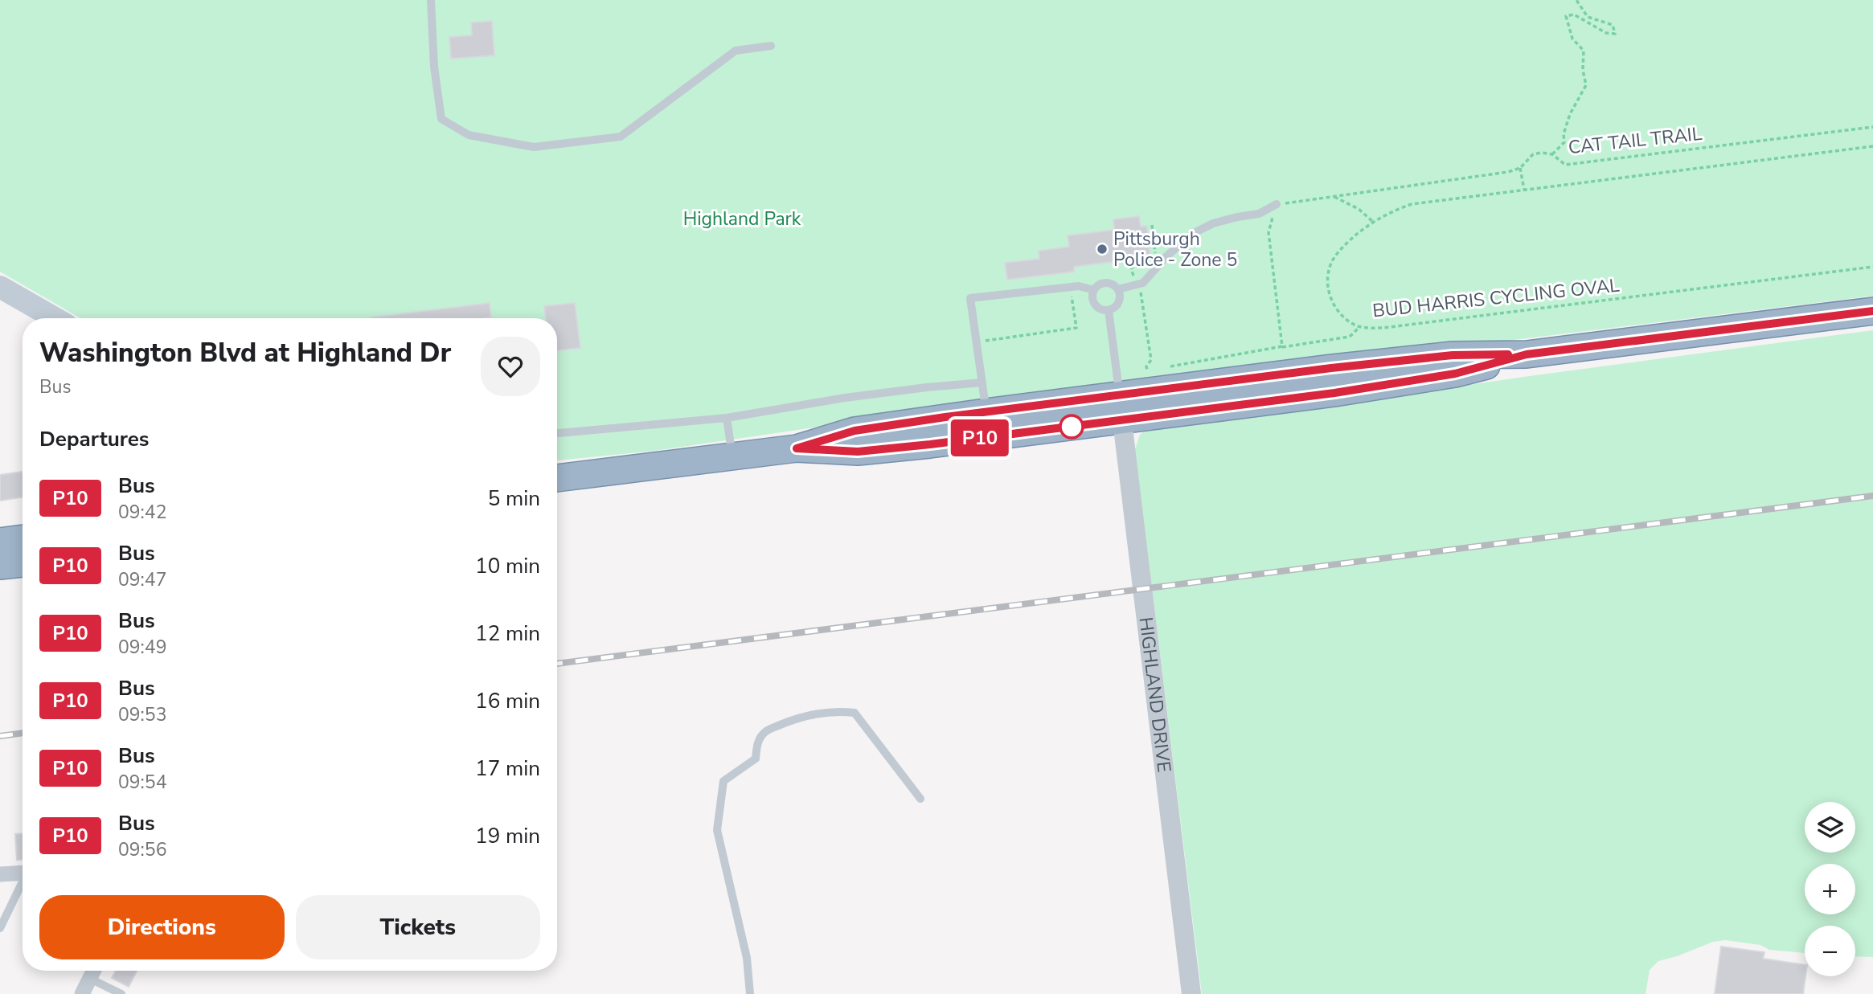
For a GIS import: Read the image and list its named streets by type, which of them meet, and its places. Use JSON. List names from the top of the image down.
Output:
{
  "streets": {
    "street": ["HIGHLAND DRIVE"],
    "path": ["CAT TAIL TRAIL", "BUD HARRIS CYCLING OVAL"]
  },
  "parks": ["Highland Park"],
  "places": ["Pittsburgh Police - Zone 5"],
  "lines": ["bus line P10"],
  "page": {
    "on_map": "P10",
    "heading": [
      ["Washington Blvd at Highland Dr", "Bus"],
      "Departures"
    ],
    "list": [
      {
        "mark": "P10",
        "name": "Bus",
        "note": "09:42",
        "value": "5 min"
      },
      {
        "mark": "P10",
        "name": "Bus",
        "note": "09:47",
        "value": "10 min"
      },
      {
        "mark": "P10",
        "name": "Bus",
        "note": "09:49",
        "value": "12 min"
      },
      {
        "mark": "P10",
        "name": "Bus",
        "note": "09:53",
        "value": "16 min"
      },
      {
        "mark": "P10",
        "name": "Bus",
        "note": "09:54",
        "value": "17 min"
      },
      {
        "mark": "P10",
        "name": "Bus",
        "note": "09:56",
        "value": "19 min"
      }
    ],
    "map_buttons": ["+", "−"],
    "buttons": ["Directions", "Tickets"]
  }
}
